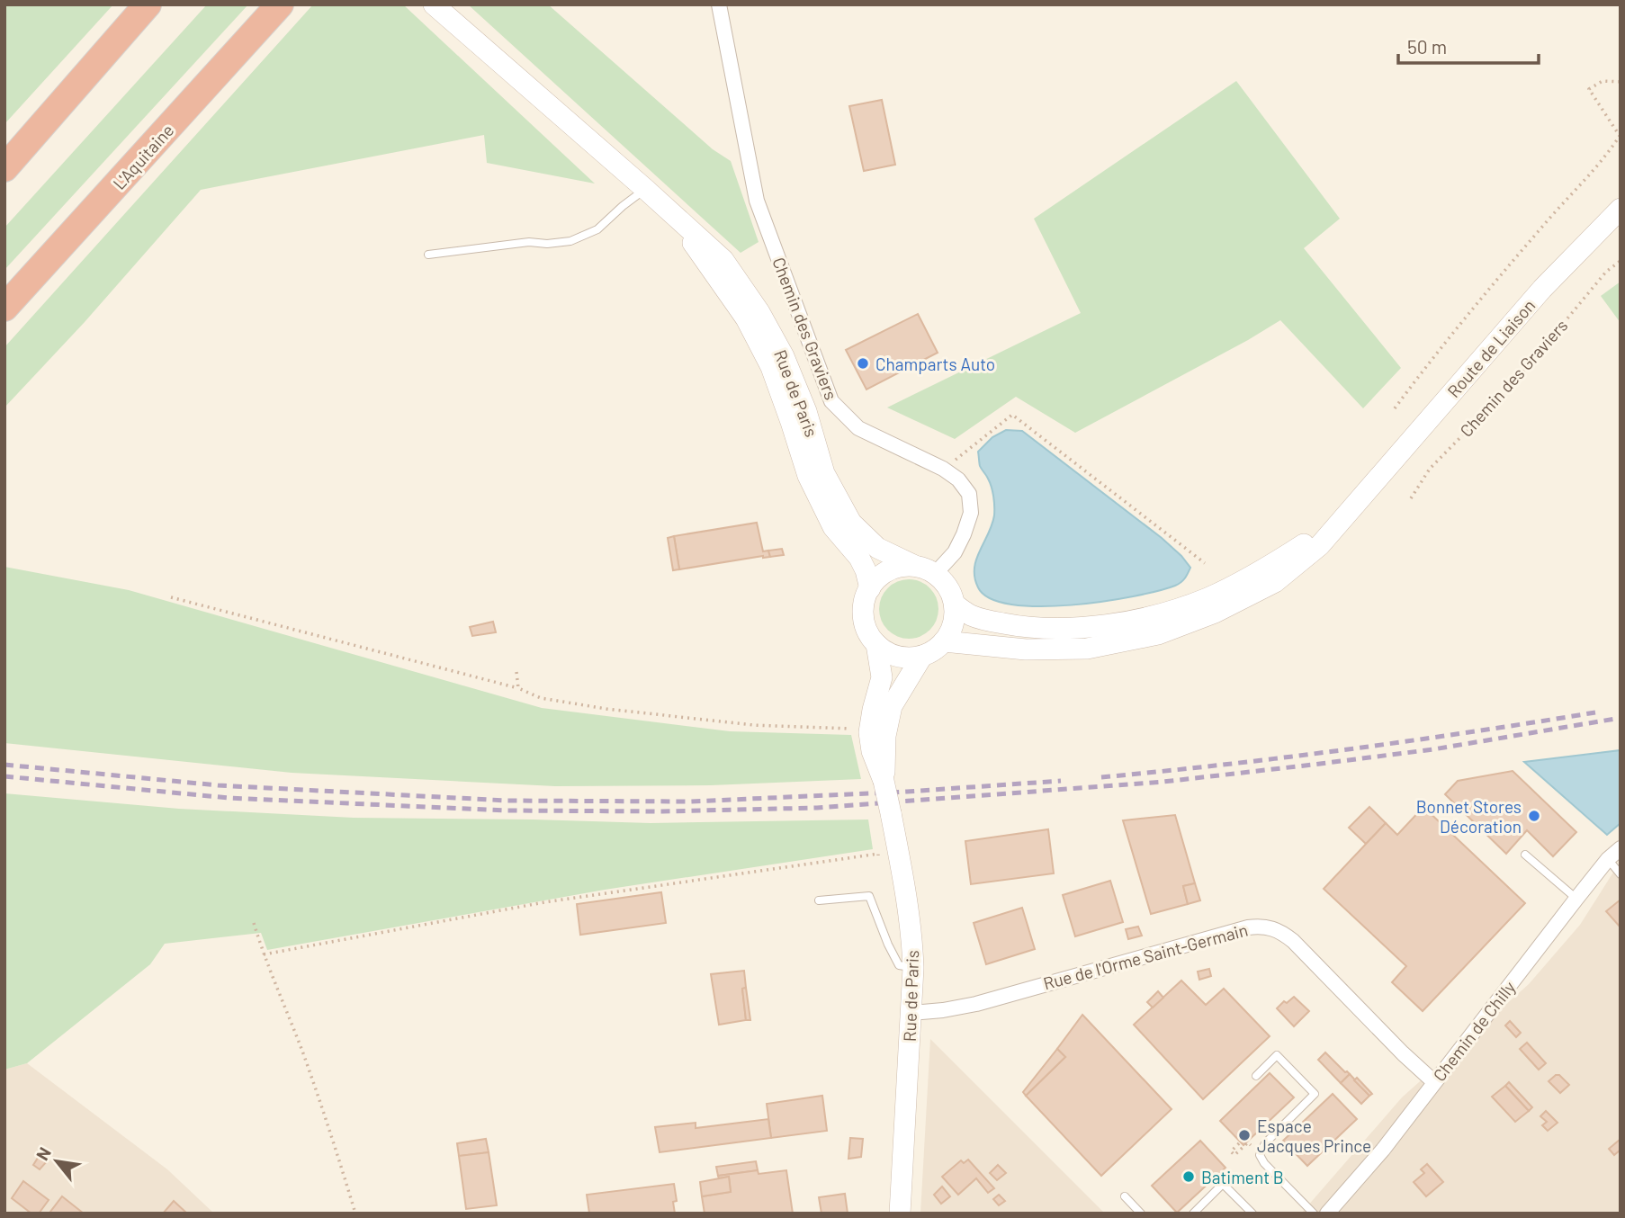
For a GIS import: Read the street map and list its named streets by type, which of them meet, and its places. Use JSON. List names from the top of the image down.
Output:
{
  "streets": {
    "highway": ["L'Aquitaine"],
    "street": [
      "Chemin des Graviers",
      "Route de Liaison",
      "Rue de Paris",
      "Rue de l'Orme Saint-Germain",
      "Chemin de Chilly"
    ]
  },
  "crossings": [
    ["Chemin des Graviers", "Route de Liaison"],
    ["Chemin des Graviers", "Rue de Paris"],
    ["Route de Liaison", "Rue de Paris"],
    ["Rue de Paris", "Rue de l'Orme Saint-Germain"],
    ["Rue de l'Orme Saint-Germain", "Chemin de Chilly"]
  ],
  "places": [
    "Champarts Auto",
    "Bonnet Stores Décoration",
    "Espace Jacques Prince",
    "Batiment B"
  ],
  "scale_bar": "50 m",
  "north": "top left"
}
